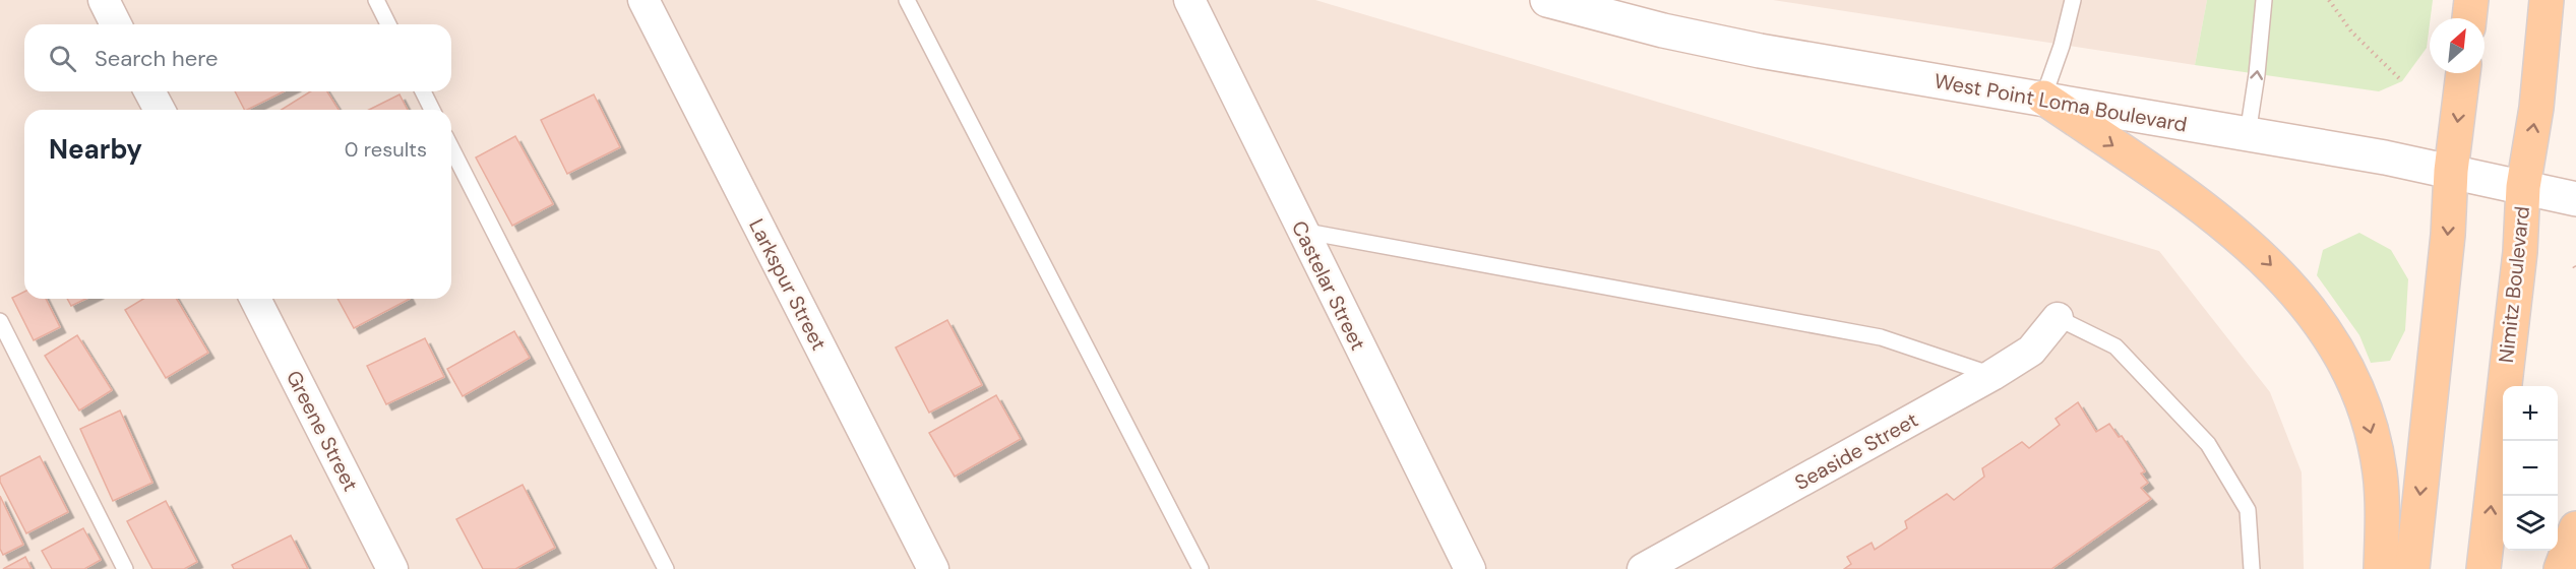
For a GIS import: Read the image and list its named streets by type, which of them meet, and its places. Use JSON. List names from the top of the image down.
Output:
{
  "streets": {
    "main road": ["West Point Loma Boulevard", "Nimitz Boulevard"],
    "street": [
      "Larkspur Street",
      "Castelar Street",
      "Greene Street",
      "Seaside Street"
    ]
  },
  "crossings": [
    ["West Point Loma Boulevard", "Nimitz Boulevard"]
  ],
  "north": "top right",
  "page": {
    "search": "Search here",
    "heading": ["Nearby", "0 results"],
    "map_buttons": ["+", "−"]
  }
}
